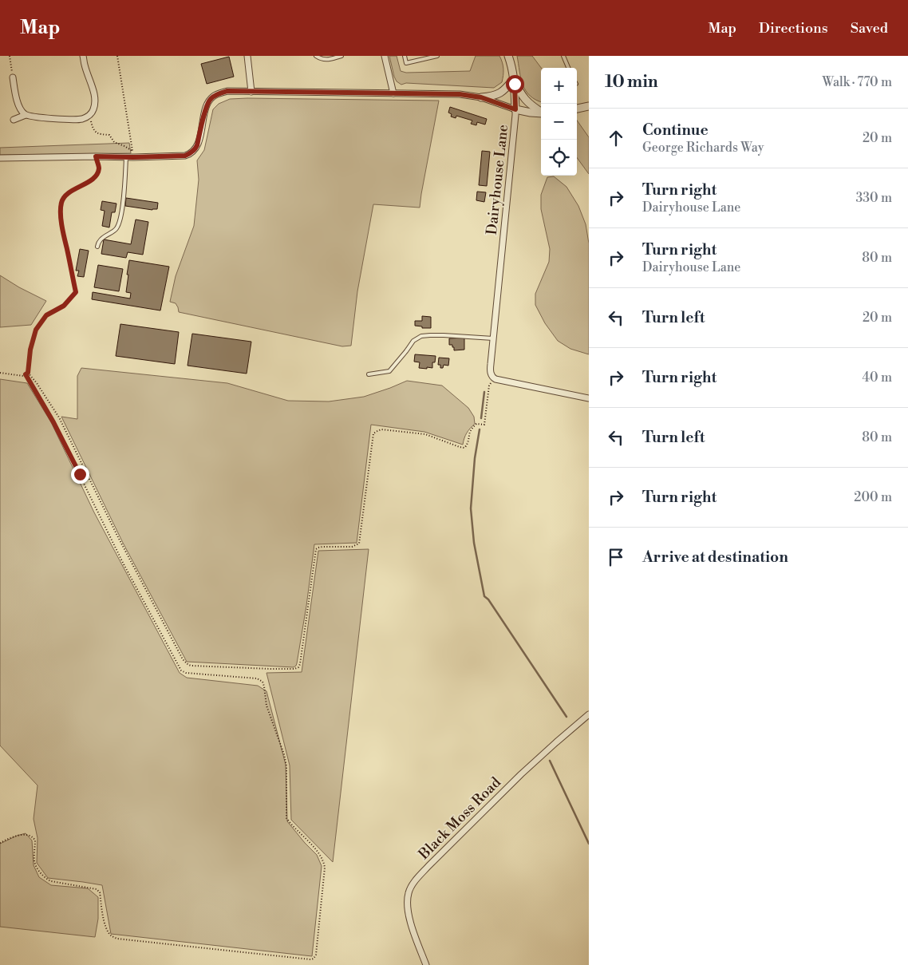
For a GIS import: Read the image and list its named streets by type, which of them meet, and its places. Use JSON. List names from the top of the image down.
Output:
{
  "streets": {
    "street": ["Dairyhouse Lane", "Black Moss Road"]
  },
  "page": {
    "header": "Map",
    "nav": ["Map", "Directions", "Saved"],
    "heading": ["10 min", "Walk · 770 m"],
    "map_buttons": ["+", "−"],
    "list": [
      ["Continue", "George Richards Way", "20 m"],
      ["Turn right", "Dairyhouse Lane", "330 m"],
      ["Turn right", "Dairyhouse Lane", "80 m"],
      ["Turn left", "20 m"],
      ["Turn right", "40 m"],
      ["Turn left", "80 m"],
      ["Turn right", "200 m"],
      "Arrive at destination"
    ]
  }
}
